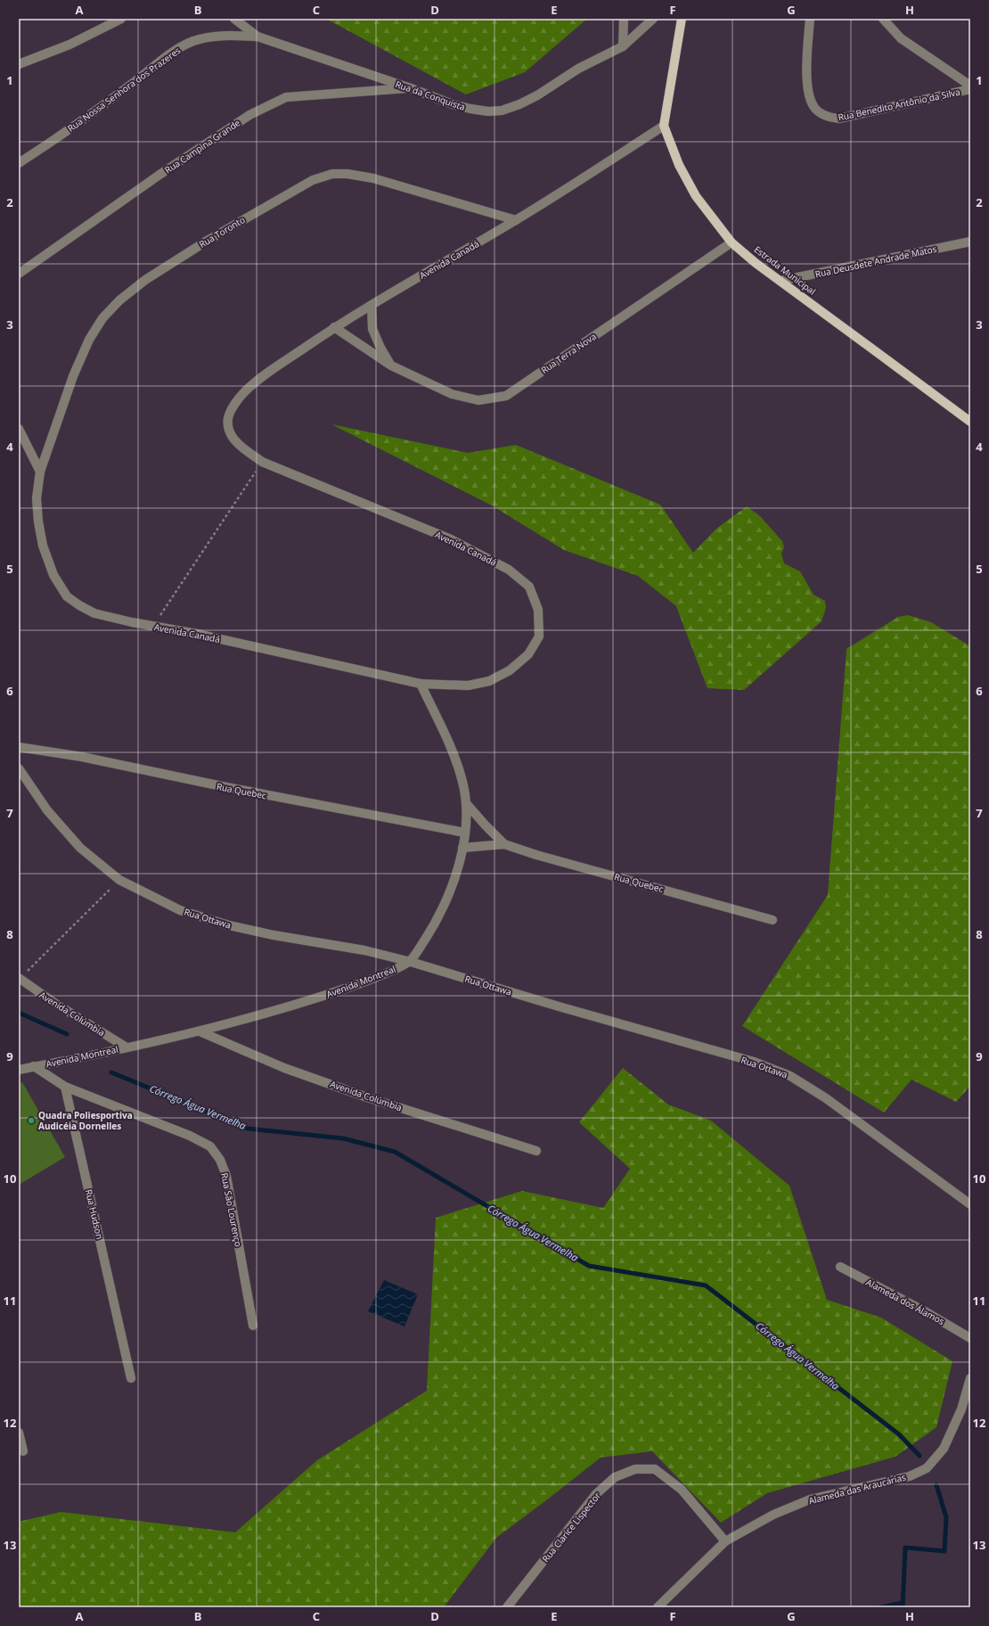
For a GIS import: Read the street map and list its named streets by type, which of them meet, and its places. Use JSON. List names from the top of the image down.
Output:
{
  "streets": {
    "main road": ["Estrada Municipal"],
    "street": [
      "Rua Nossa Senhora dos Prazeres",
      "Rua da Conquista",
      "Rua Benedito Antônio da Silva",
      "Rua Campina Grande",
      "Rua Toronto",
      "Avenida Canadá",
      "Rua Deusdete Andrade Matos",
      "Rua Terra Nova",
      "Rua Quebec",
      "Rua Ottawa",
      "Avenida Montreal",
      "Avenida Colúmbia",
      "Rua São Lourenço",
      "Rua Hudson",
      "Alameda dos Álamos",
      "Alameda das Araucárias",
      "Rua Clarice Lispector"
    ]
  },
  "crossings": [
    ["Rua Nossa Senhora dos Prazeres", "Rua da Conquista"],
    ["Rua da Conquista", "Rua Campina Grande"],
    ["Rua Toronto", "Avenida Canadá"],
    ["Avenida Canadá", "Estrada Municipal"],
    ["Avenida Canadá", "Rua Terra Nova"],
    ["Rua Deusdete Andrade Matos", "Estrada Municipal"],
    ["Estrada Municipal", "Rua Terra Nova"],
    ["Rua Ottawa", "Avenida Montreal"],
    ["Avenida Montreal", "Avenida Colúmbia"],
    ["Rua São Lourenço", "Rua Hudson"],
    ["Alameda das Araucárias", "Rua Clarice Lispector"]
  ],
  "water": ["Córrego Água Vermelha"],
  "places": ["Quadra Poliesportiva Audicéia Dornelles"],
  "grid": {
    "columns": [
      "A",
      "B",
      "C",
      "D",
      "E",
      "F",
      "G",
      "H"
    ],
    "rows": [
      "1",
      "2",
      "3",
      "4",
      "5",
      "6",
      "7",
      "8",
      "9",
      "10",
      "11",
      "12",
      "13"
    ]
  }
}
